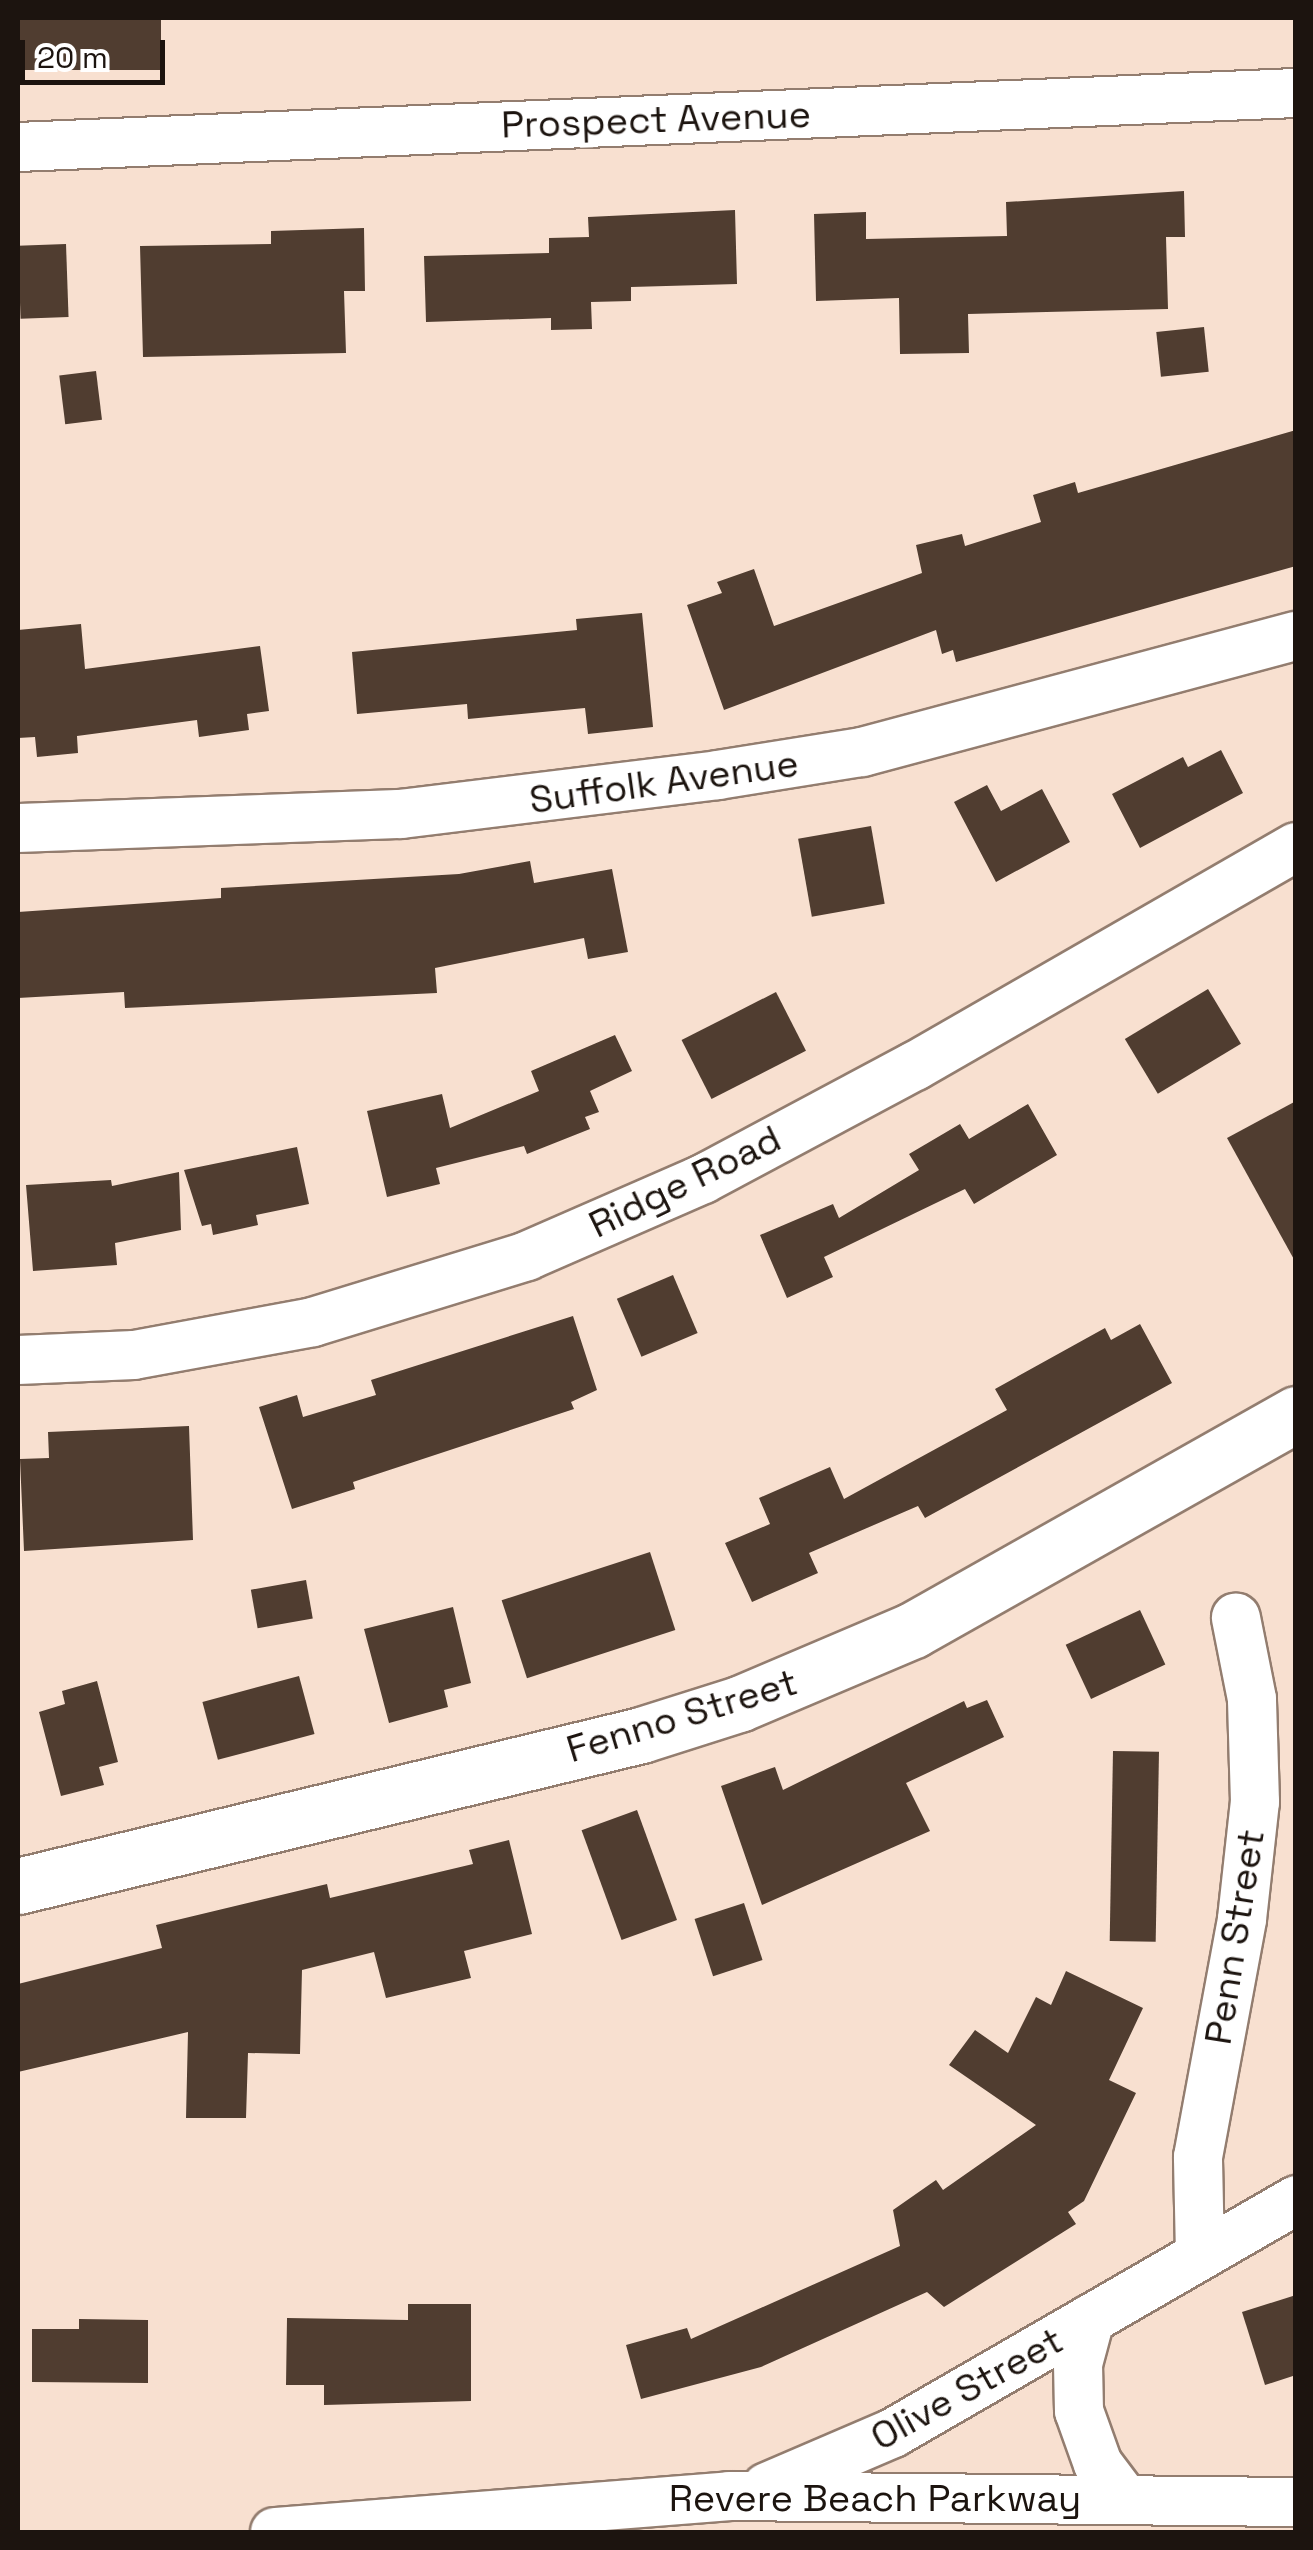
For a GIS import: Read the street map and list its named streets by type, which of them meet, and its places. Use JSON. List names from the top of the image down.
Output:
{
  "streets": {
    "street": [
      "Prospect Avenue",
      "Suffolk Avenue",
      "Ridge Road",
      "Fenno Street",
      "Penn Street",
      "Olive Street",
      "Revere Beach Parkway"
    ]
  },
  "crossings": [
    ["Penn Street", "Olive Street"],
    ["Olive Street", "Revere Beach Parkway"]
  ],
  "scale_bar": "20 m"
}
